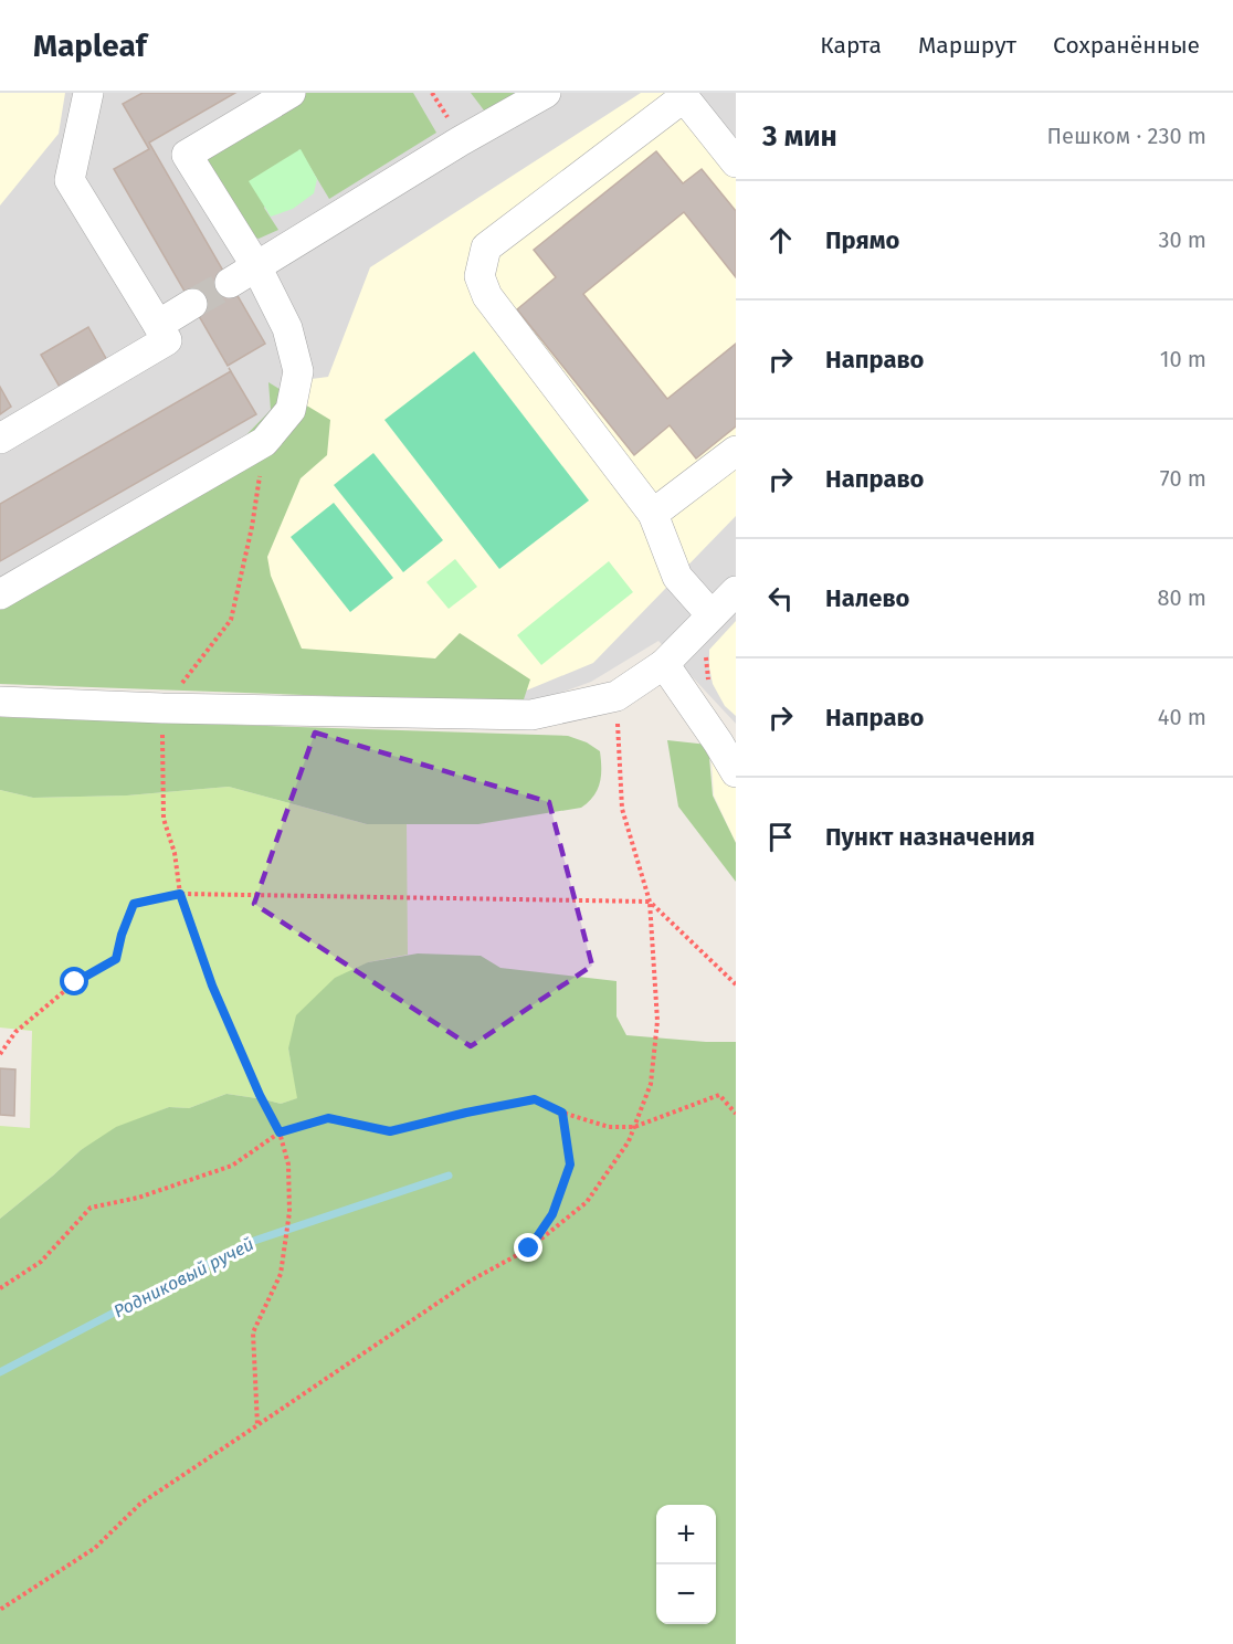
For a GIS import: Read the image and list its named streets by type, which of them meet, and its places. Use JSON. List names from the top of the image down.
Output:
{
  "water": ["Родниковый ручей"],
  "page": {
    "header": "Mapleaf",
    "nav": ["Карта", "Маршрут", "Сохранённые"],
    "heading": ["3 мин", "Пешком · 230 m"],
    "list": [
      ["Прямо", "30 m"],
      ["Направо", "10 m"],
      ["Направо", "70 m"],
      ["Налево", "80 m"],
      ["Направо", "40 m"],
      "Пункт назначения"
    ],
    "map_buttons": ["+", "−"]
  }
}
